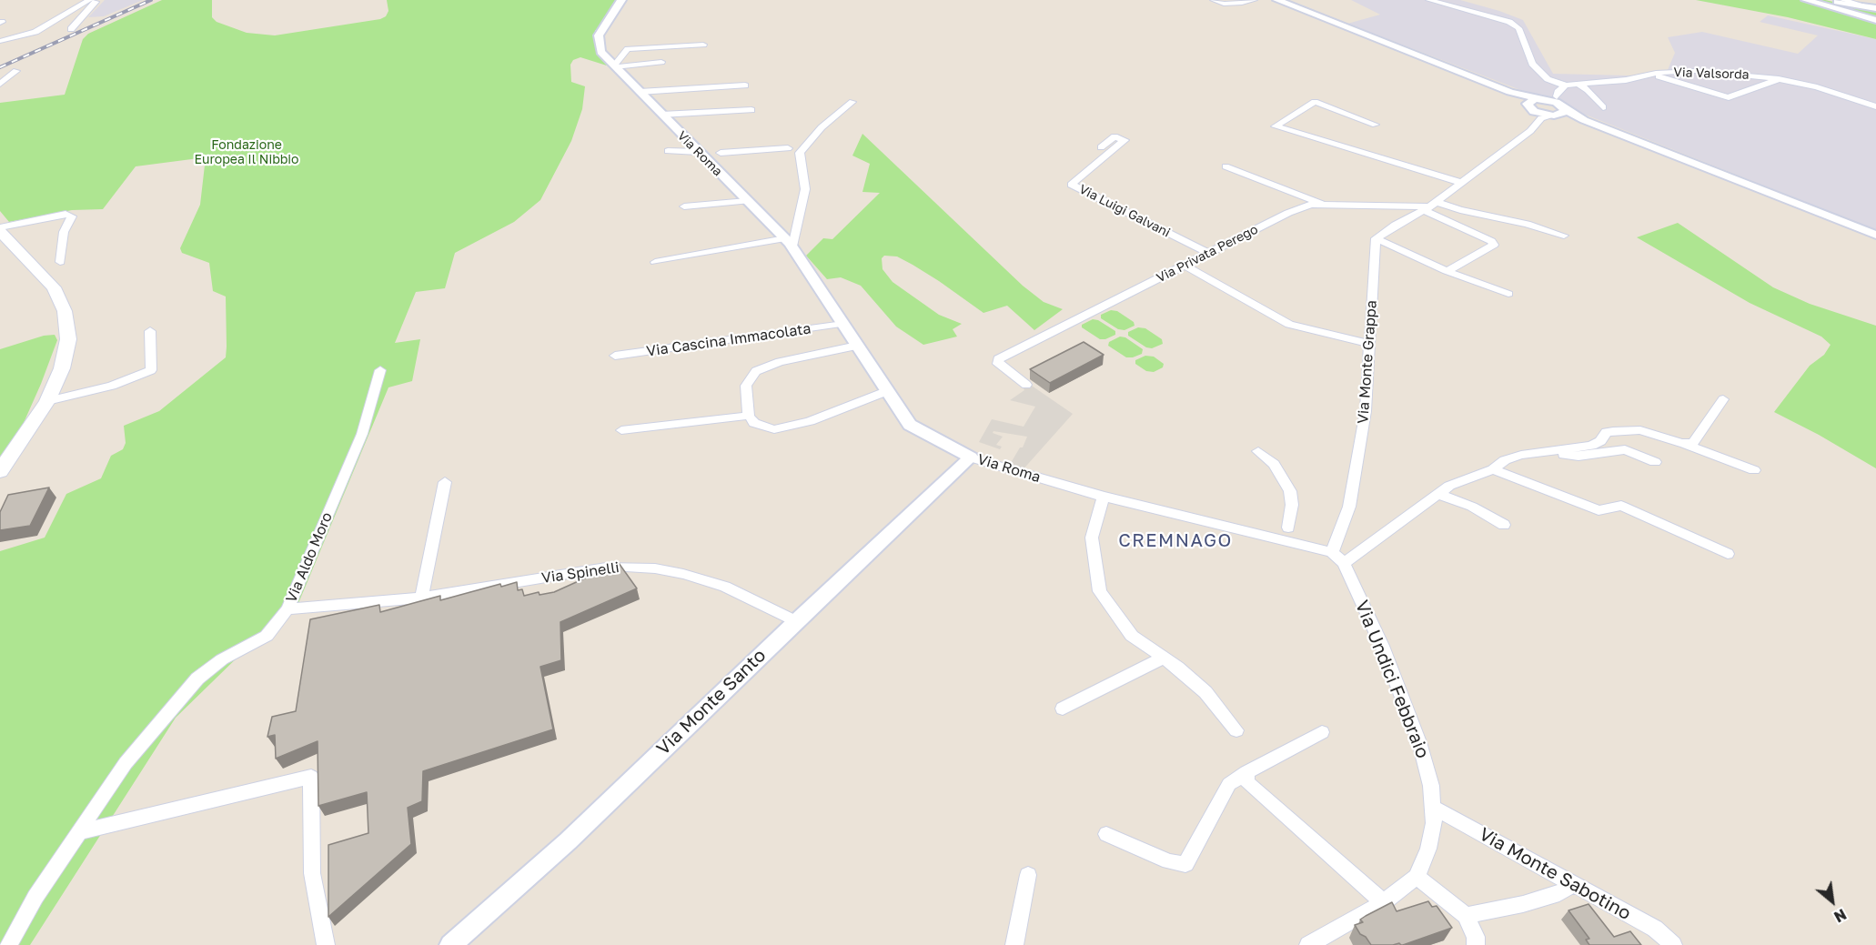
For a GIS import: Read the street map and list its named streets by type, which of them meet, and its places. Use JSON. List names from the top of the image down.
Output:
{
  "streets": {
    "street": [
      "Via Valsorda",
      "Via Roma",
      "Via Luigi Galvani",
      "Via Privata Perego",
      "Via Cascina Immacolata",
      "Via Monte Grappa",
      "Via Aldo Moro",
      "Via Spinelli",
      "Via Undici Febbraio",
      "Via Monte Santo",
      "Via Monte Sabotino"
    ]
  },
  "crossings": [
    ["Via Roma", "Via Cascina Immacolata"],
    ["Via Roma", "Via Monte Grappa"],
    ["Via Roma", "Via Undici Febbraio"],
    ["Via Roma", "Via Monte Santo"],
    ["Via Luigi Galvani", "Via Privata Perego"],
    ["Via Monte Grappa", "Via Undici Febbraio"],
    ["Via Aldo Moro", "Via Spinelli"],
    ["Via Spinelli", "Via Monte Santo"],
    ["Via Undici Febbraio", "Via Monte Sabotino"]
  ],
  "districts": ["CREMNAGO"],
  "parks": ["Fondazione Europea Il Nibbio"],
  "north": "bottom right"
}
